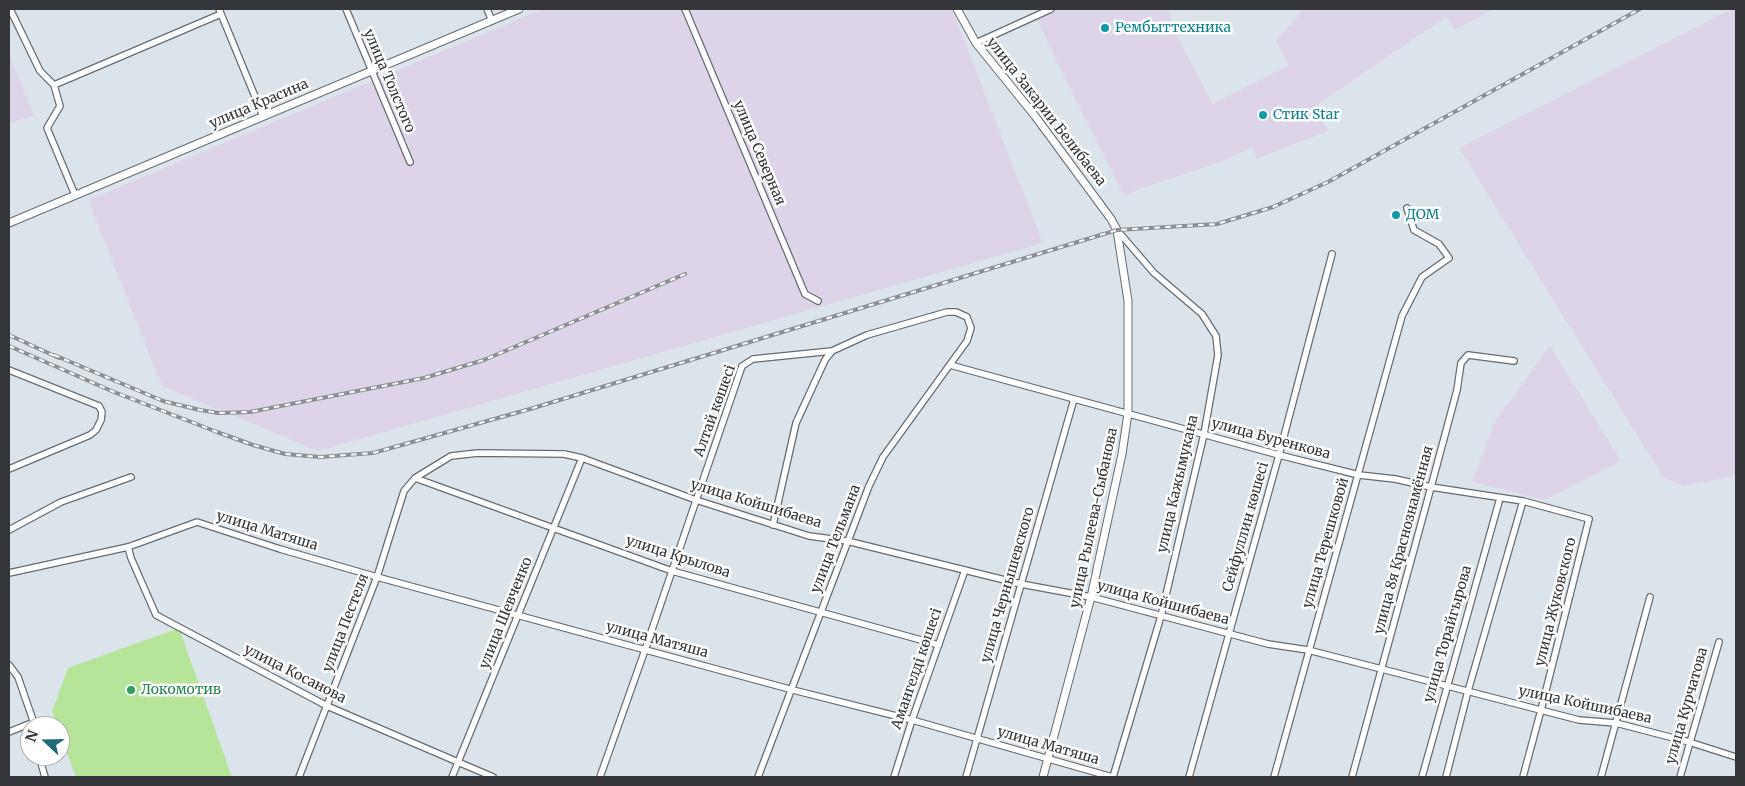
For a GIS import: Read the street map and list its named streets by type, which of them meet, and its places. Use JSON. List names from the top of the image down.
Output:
{
  "streets": {
    "street": [
      "улица Толстого",
      "улица Красина",
      "улица Закарии Белибаева",
      "улица Северная",
      "Алтай көшесі",
      "улица Буренкова",
      "улица Кажымукана",
      "улица Койшибаева",
      "улица Рылеева-Сыбанова",
      "Сейфуллин көшесі",
      "улица Матяша",
      "улица Тельмана",
      "улица 8я Краснознамённая",
      "улица Терешковой",
      "улица Крылова",
      "улица Чернышевского",
      "улица Жуковского",
      "улица Шевченко",
      "улица Пестеля",
      "улица Торайгырова",
      "Амангелді көшесі",
      "улица Косанова",
      "улица Курчатова"
    ]
  },
  "crossings": [
    ["улица Толстого", "улица Красина"],
    ["улица Закарии Белибаева", "улица Кажымукана"],
    ["улица Закарии Белибаева", "улица Рылеева-Сыбанова"],
    ["Алтай көшесі", "улица Койшибаева"],
    ["Алтай көшесі", "улица Матяша"],
    ["Алтай көшесі", "улица Тельмана"],
    ["Алтай көшесі", "улица Крылова"],
    ["улица Буренкова", "улица Кажымукана"],
    ["улица Буренкова", "улица Рылеева-Сыбанова"],
    ["улица Буренкова", "Сейфуллин көшесі"],
    ["улица Буренкова", "улица Тельмана"],
    ["улица Буренкова", "улица 8я Краснознамённая"],
    ["улица Буренкова", "улица Терешковой"],
    ["улица Буренкова", "улица Чернышевского"],
    ["улица Буренкова", "улица Жуковского"],
    ["улица Буренкова", "улица Торайгырова"],
    ["улица Кажымукана", "улица Койшибаева"],
    ["улица Кажымукана", "улица Рылеева-Сыбанова"],
    ["улица Кажымукана", "улица Матяша"],
    ["улица Койшибаева", "улица Рылеева-Сыбанова"],
    ["улица Койшибаева", "Сейфуллин көшесі"],
    ["улица Койшибаева", "улица Тельмана"],
    ["улица Койшибаева", "улица 8я Краснознамённая"],
    ["улица Койшибаева", "улица Терешковой"],
    ["улица Койшибаева", "улица Крылова"],
    ["улица Койшибаева", "улица Чернышевского"],
    ["улица Койшибаева", "улица Жуковского"],
    ["улица Койшибаева", "улица Шевченко"],
    ["улица Койшибаева", "улица Пестеля"],
    ["улица Койшибаева", "улица Торайгырова"],
    ["улица Койшибаева", "Амангелді көшесі"],
    ["улица Койшибаева", "улица Курчатова"],
    ["улица Рылеева-Сыбанова", "улица Матяша"],
    ["улица Матяша", "улица Тельмана"],
    ["улица Матяша", "улица Чернышевского"],
    ["улица Матяша", "улица Шевченко"],
    ["улица Матяша", "улица Пестеля"],
    ["улица Матяша", "Амангелді көшесі"],
    ["улица Матяша", "улица Косанова"],
    ["улица Тельмана", "улица Крылова"],
    ["улица Крылова", "улица Шевченко"],
    ["улица Крылова", "улица Пестеля"],
    ["улица Крылова", "Амангелді көшесі"],
    ["улица Шевченко", "улица Косанова"],
    ["улица Пестеля", "улица Косанова"]
  ],
  "places": [
    "Рембыттехника",
    "Стик Star",
    "ДОМ",
    "Локомотив"
  ],
  "north": "left"
}
